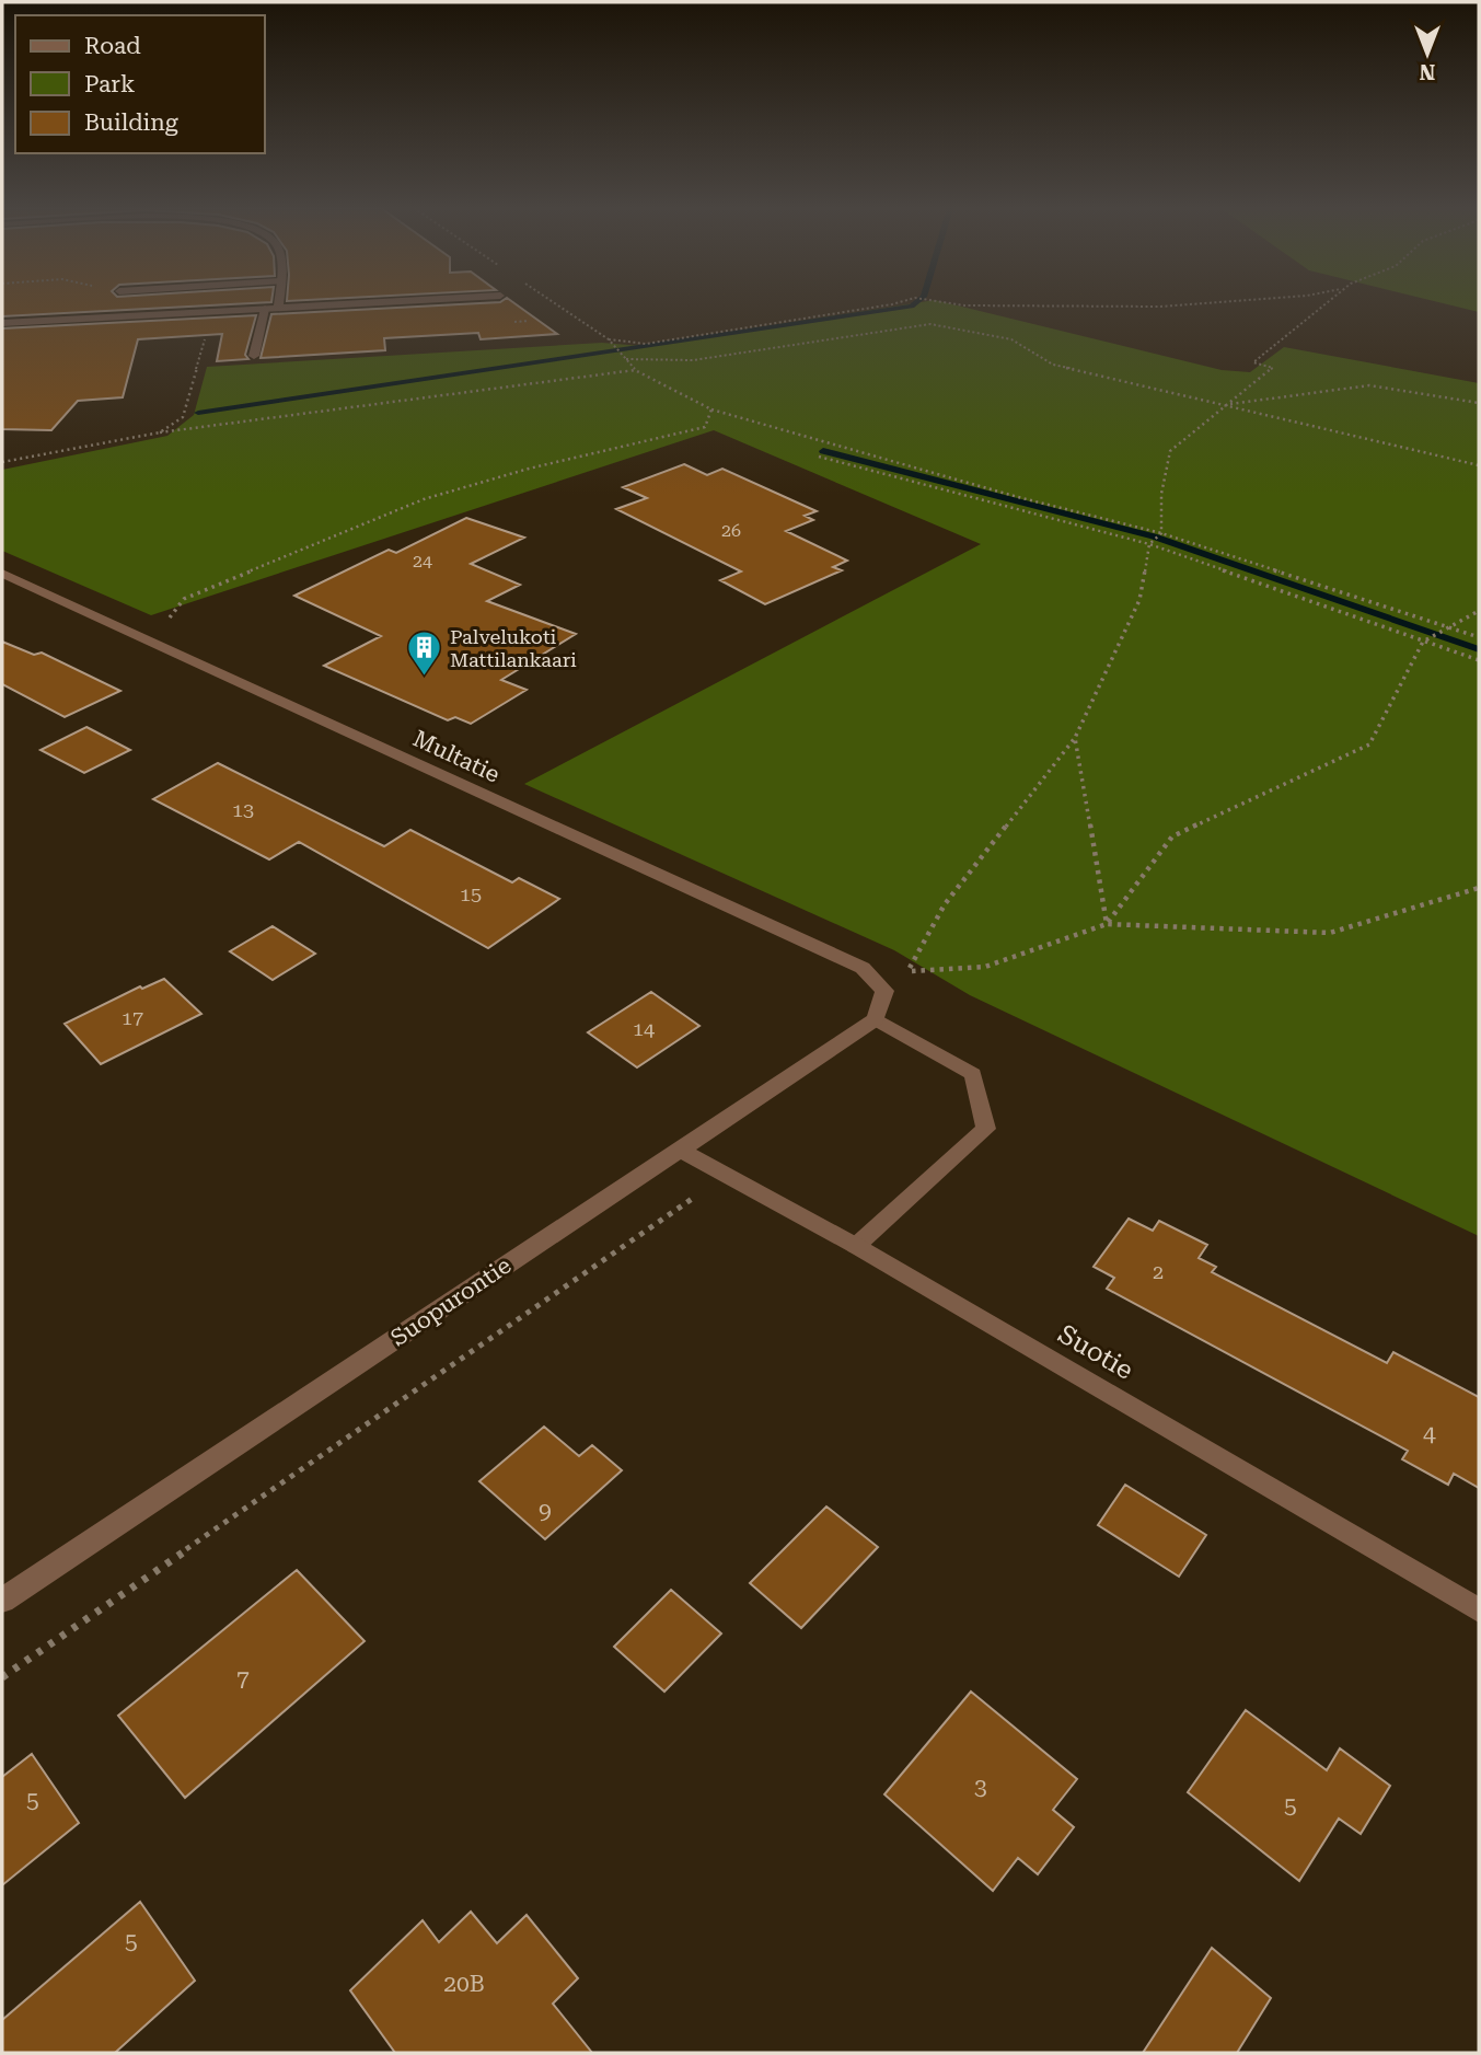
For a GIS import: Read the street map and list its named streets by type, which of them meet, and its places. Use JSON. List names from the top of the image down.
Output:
{
  "streets": {
    "street": ["Multatie", "Suopurontie", "Suotie"]
  },
  "crossings": [
    ["Multatie", "Suopurontie"],
    ["Suopurontie", "Suotie"]
  ],
  "places": {
    "building": ["Palvelukoti Mattilankaari"]
  },
  "house_numbers": [
    "26",
    "24",
    "13",
    "15",
    "17",
    "14",
    "2",
    "4",
    "9",
    "7",
    "3",
    "5",
    "5",
    "5",
    "20B"
  ],
  "legend": ["Road", "Park", "Building"],
  "north": "bottom"
}
